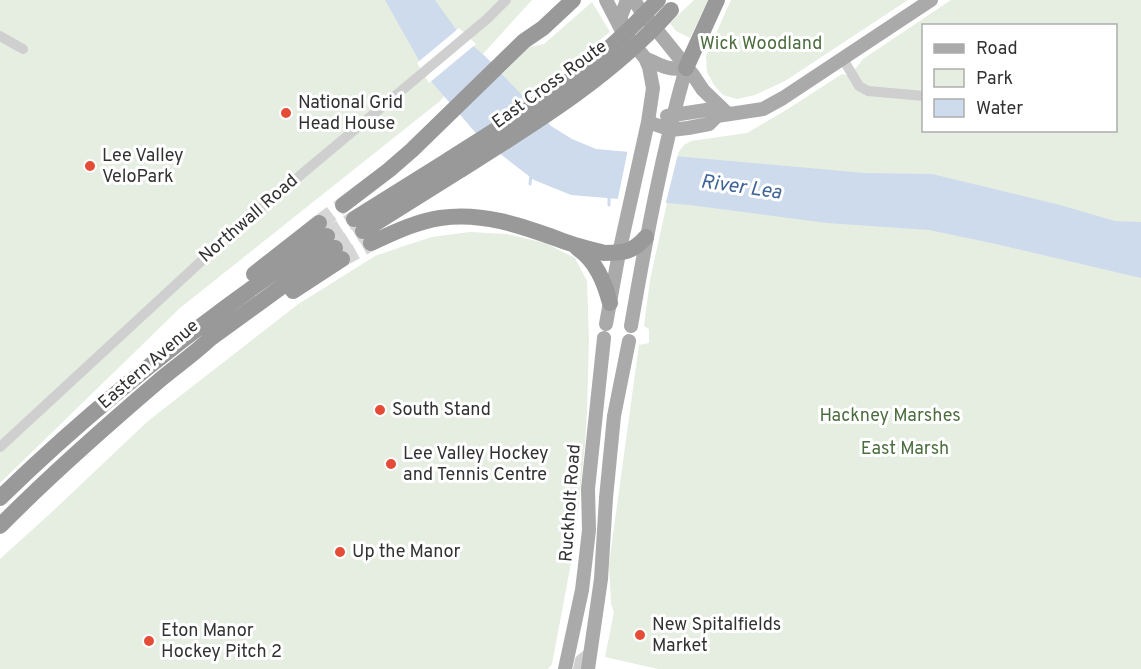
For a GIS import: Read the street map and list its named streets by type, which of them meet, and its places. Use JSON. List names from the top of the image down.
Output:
{
  "streets": {
    "highway": ["East Cross Route", "Eastern Avenue"],
    "main road": ["Ruckholt Road"],
    "street": ["Northwall Road"]
  },
  "water": ["River Lea"],
  "parks": ["Wick Woodland", "Hackney Marshes", "East Marsh"],
  "places": [
    "National Grid Head House",
    "Lee Valley VeloPark",
    "South Stand",
    "Lee Valley Hockey and Tennis Centre",
    "Up the Manor",
    "New Spitalfields Market",
    "Eton Manor Hockey Pitch 2"
  ],
  "legend": ["Road", "Park", "Water"]
}
